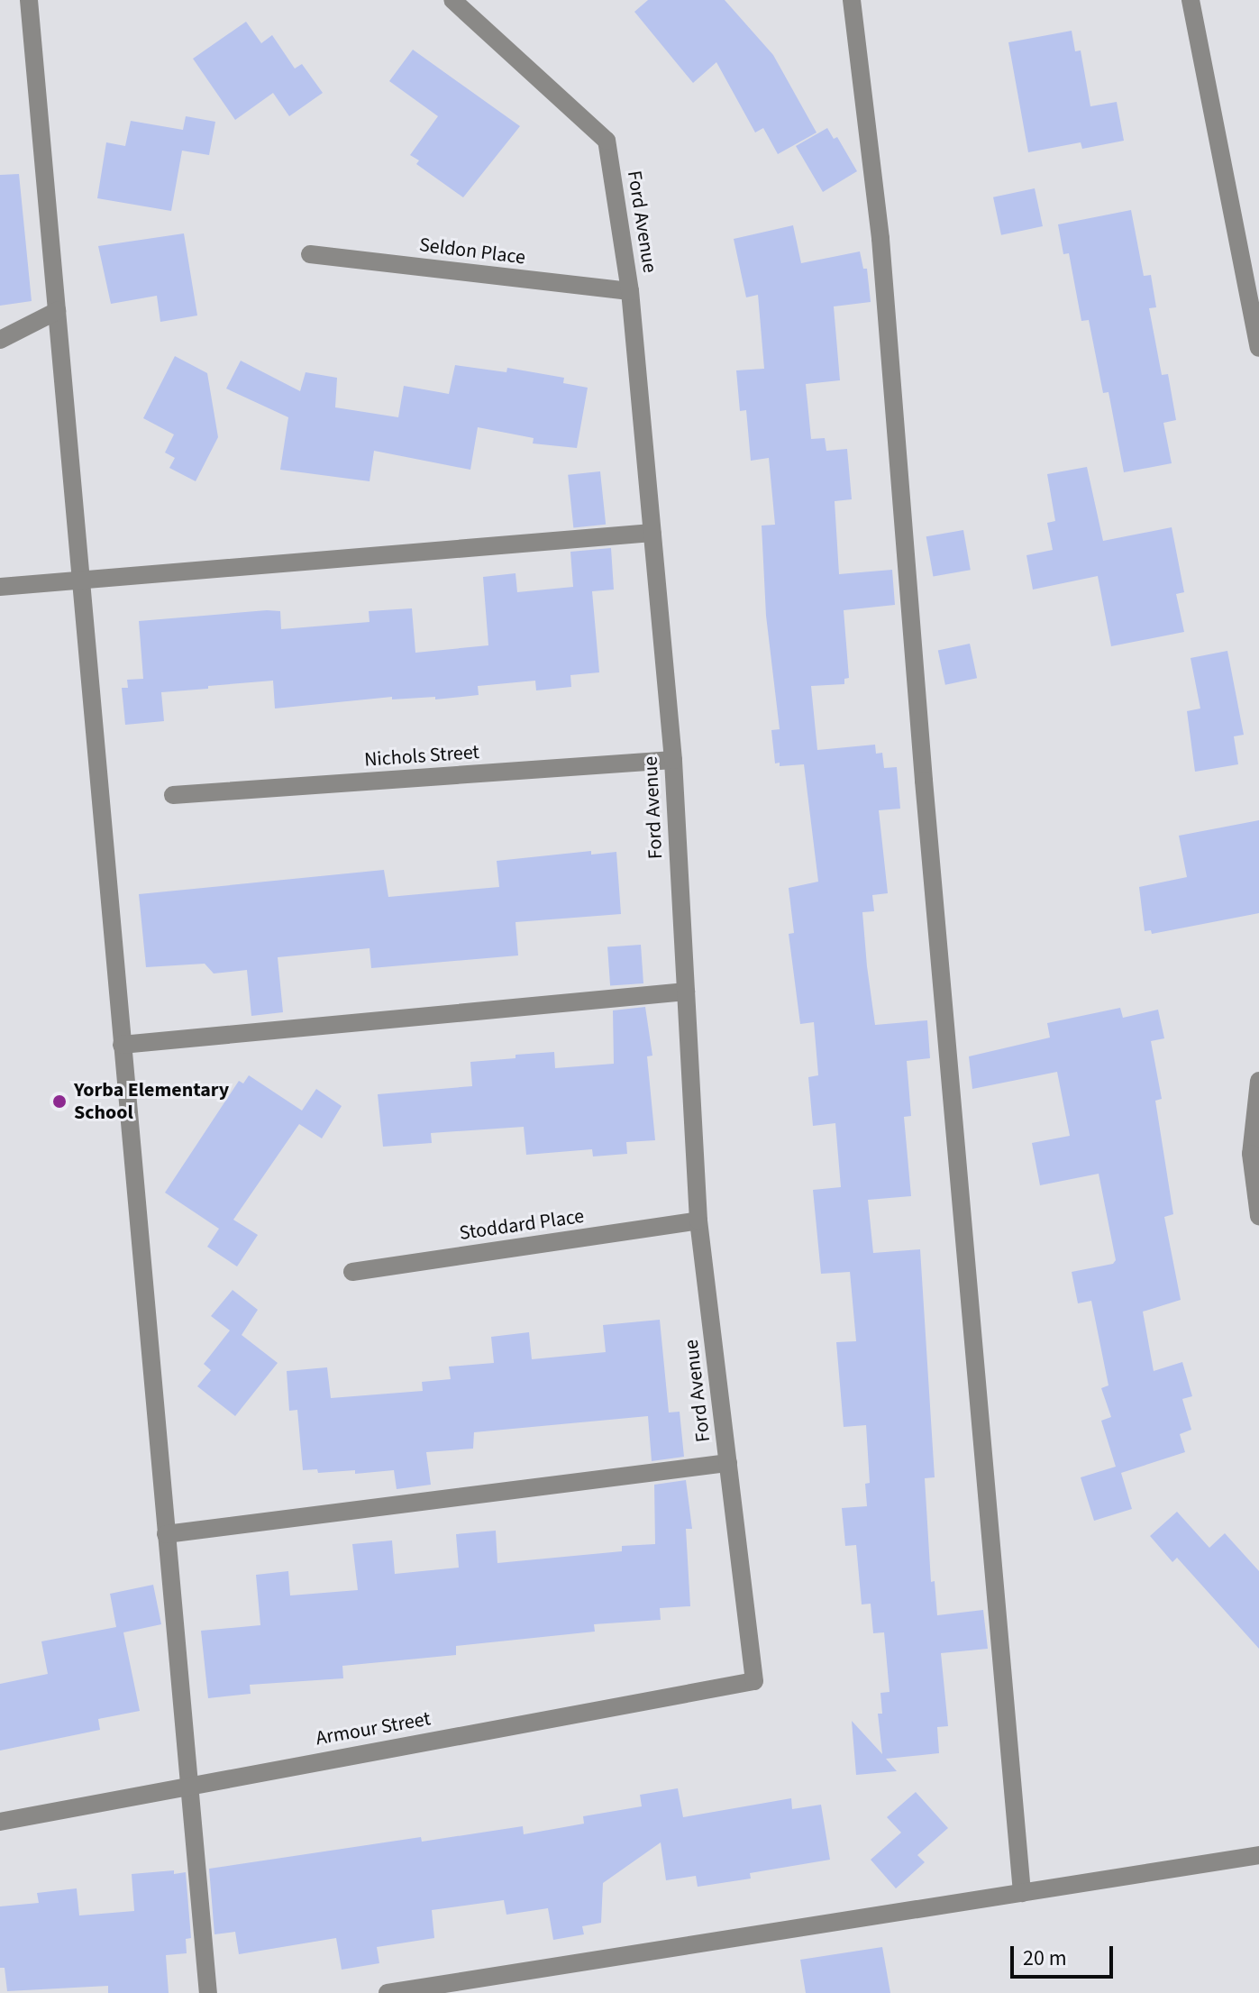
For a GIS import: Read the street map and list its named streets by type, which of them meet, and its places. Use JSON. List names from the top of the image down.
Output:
{
  "streets": {
    "street": [
      "Ford Avenue",
      "Seldon Place",
      "Nichols Street",
      "Stoddard Place",
      "Armour Street"
    ]
  },
  "crossings": [
    ["Ford Avenue", "Seldon Place"],
    ["Ford Avenue", "Nichols Street"],
    ["Ford Avenue", "Stoddard Place"],
    ["Ford Avenue", "Armour Street"]
  ],
  "places": ["Yorba Elementary School"],
  "scale_bar": "20 m"
}
